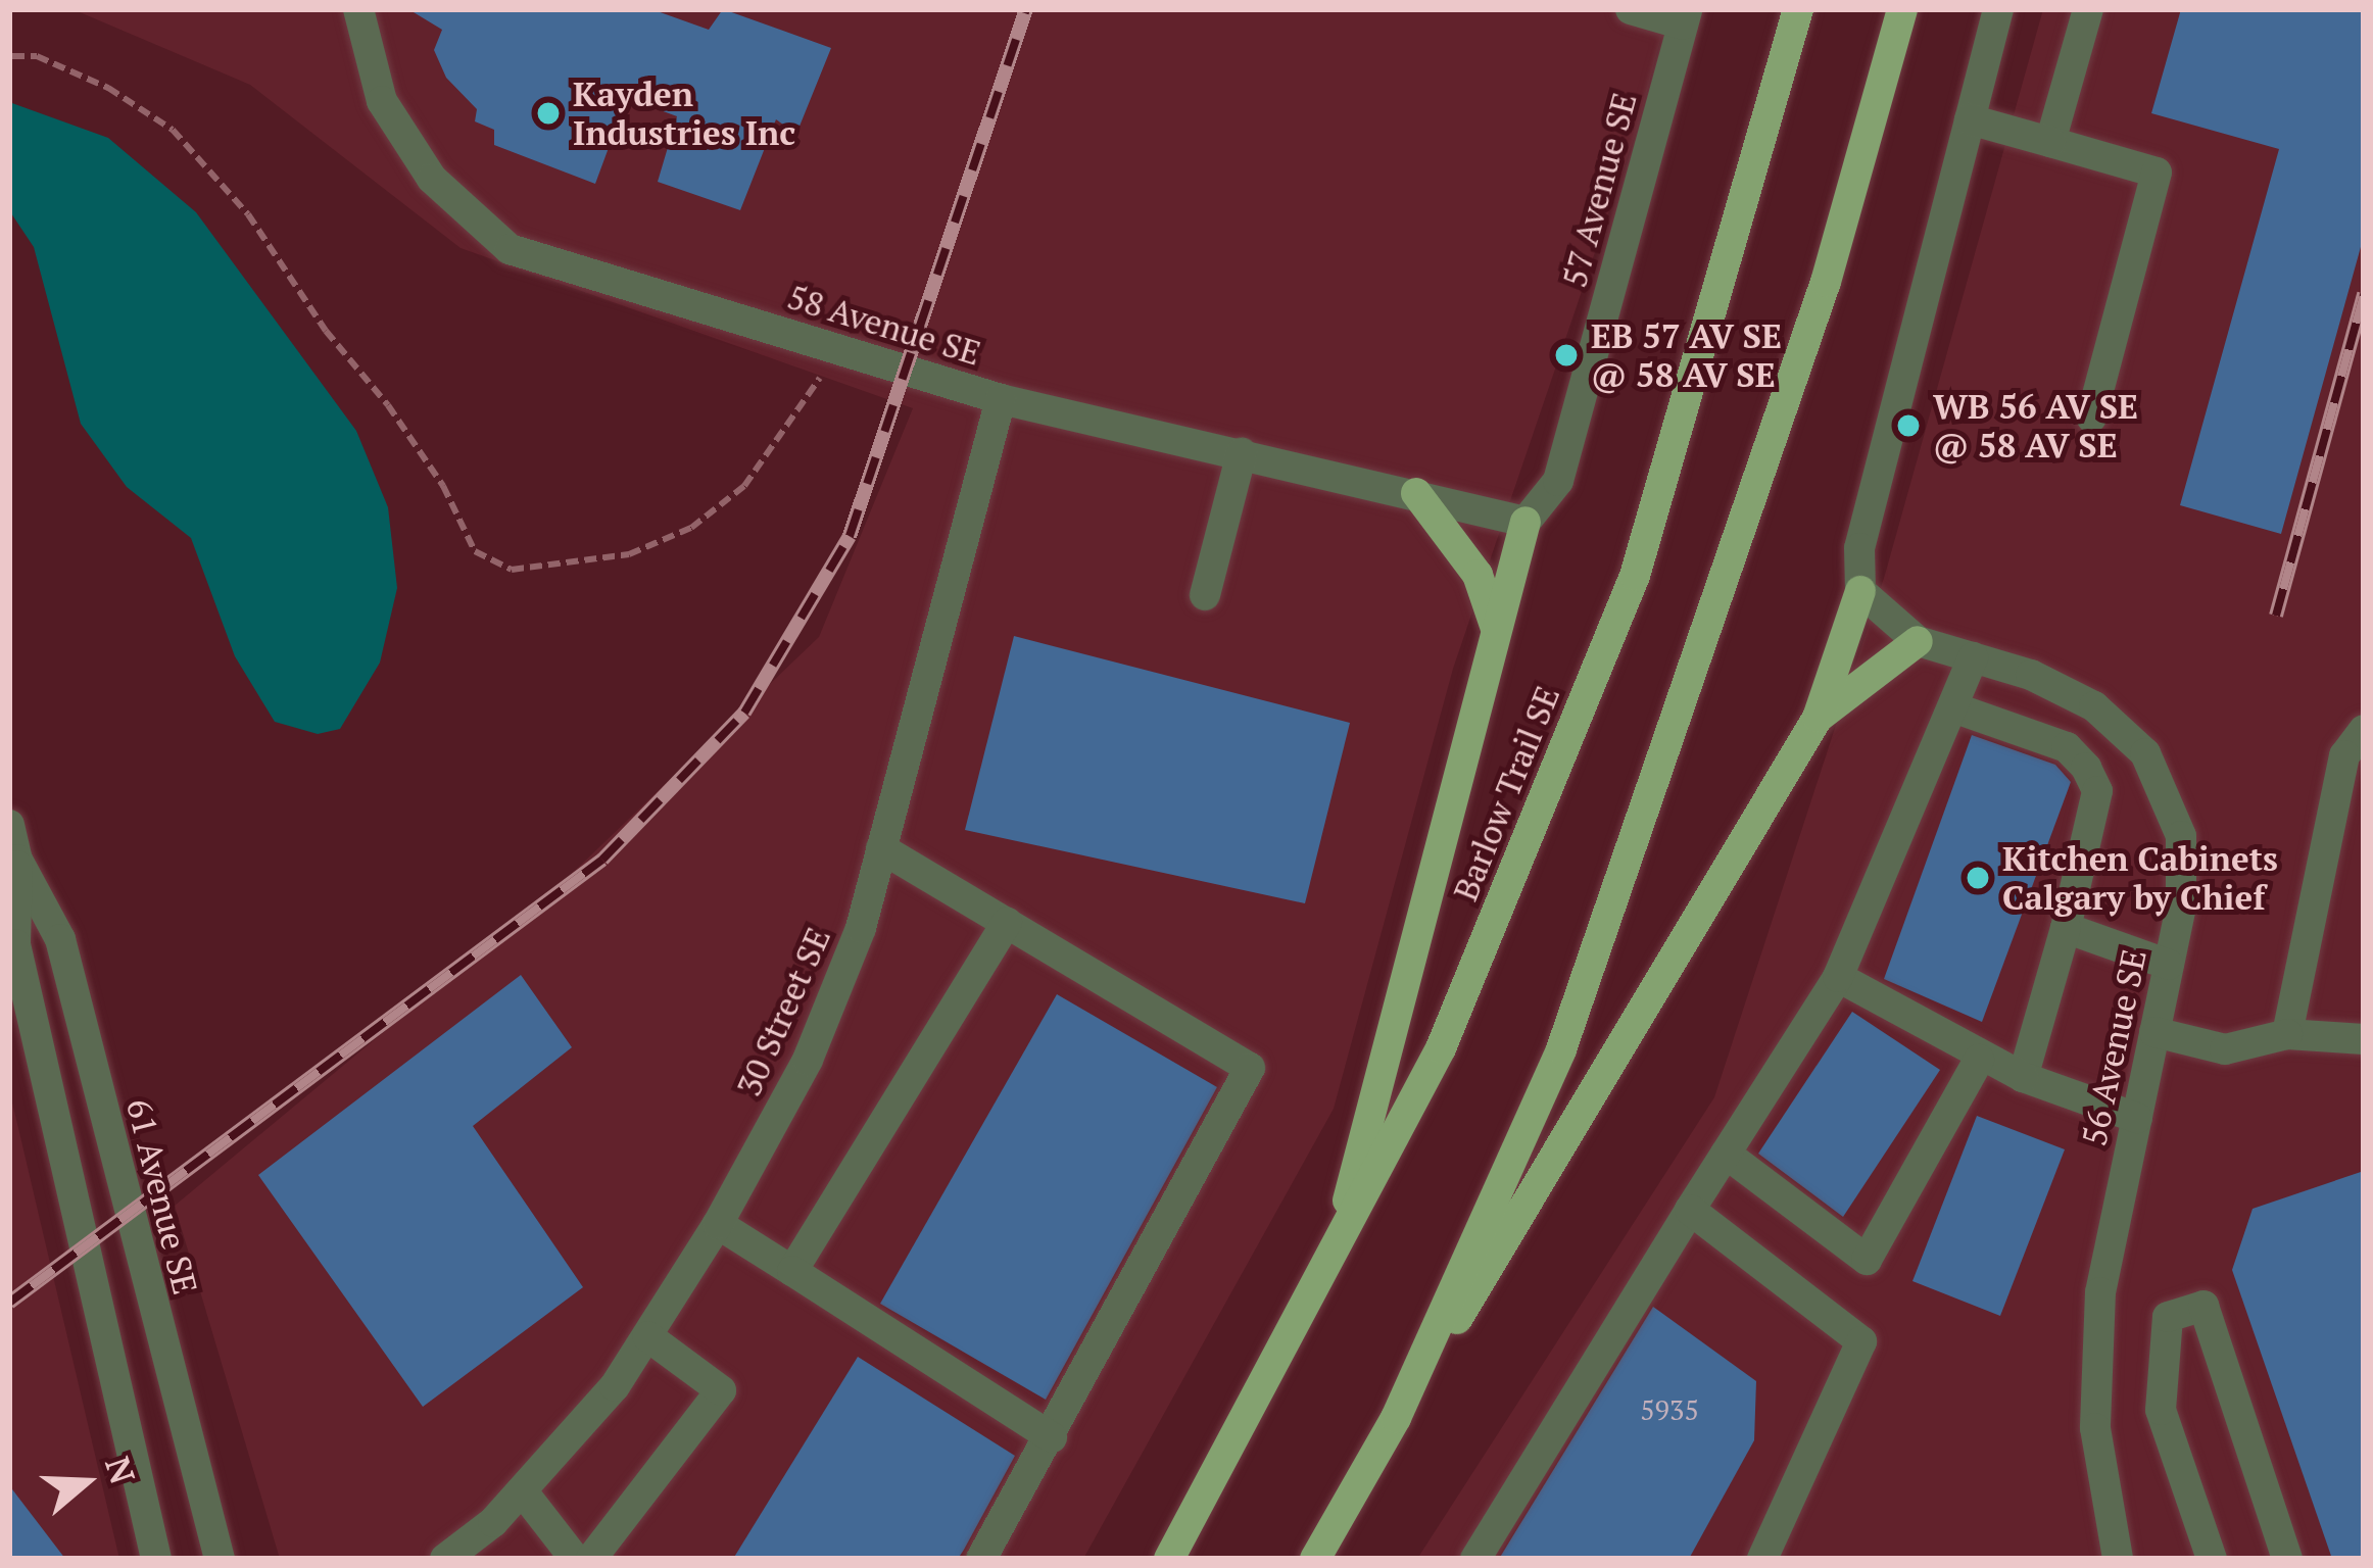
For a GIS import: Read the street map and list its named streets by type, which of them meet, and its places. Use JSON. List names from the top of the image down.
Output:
{
  "streets": {
    "main road": ["Barlow Trail SE"],
    "street": [
      "57 Avenue SE",
      "58 Avenue SE",
      "30 Street SE",
      "56 Avenue SE",
      "61 Avenue SE"
    ]
  },
  "crossings": [
    ["57 Avenue SE", "58 Avenue SE"],
    ["58 Avenue SE", "30 Street SE"]
  ],
  "places": [
    "Kayden Industries Inc",
    "EB 57 AV SE @ 58 AV SE",
    "WB 56 AV SE @ 58 AV SE",
    "Kitchen Cabinets Calgary by Chief"
  ],
  "house_numbers": ["5935"],
  "north": "right"
}
